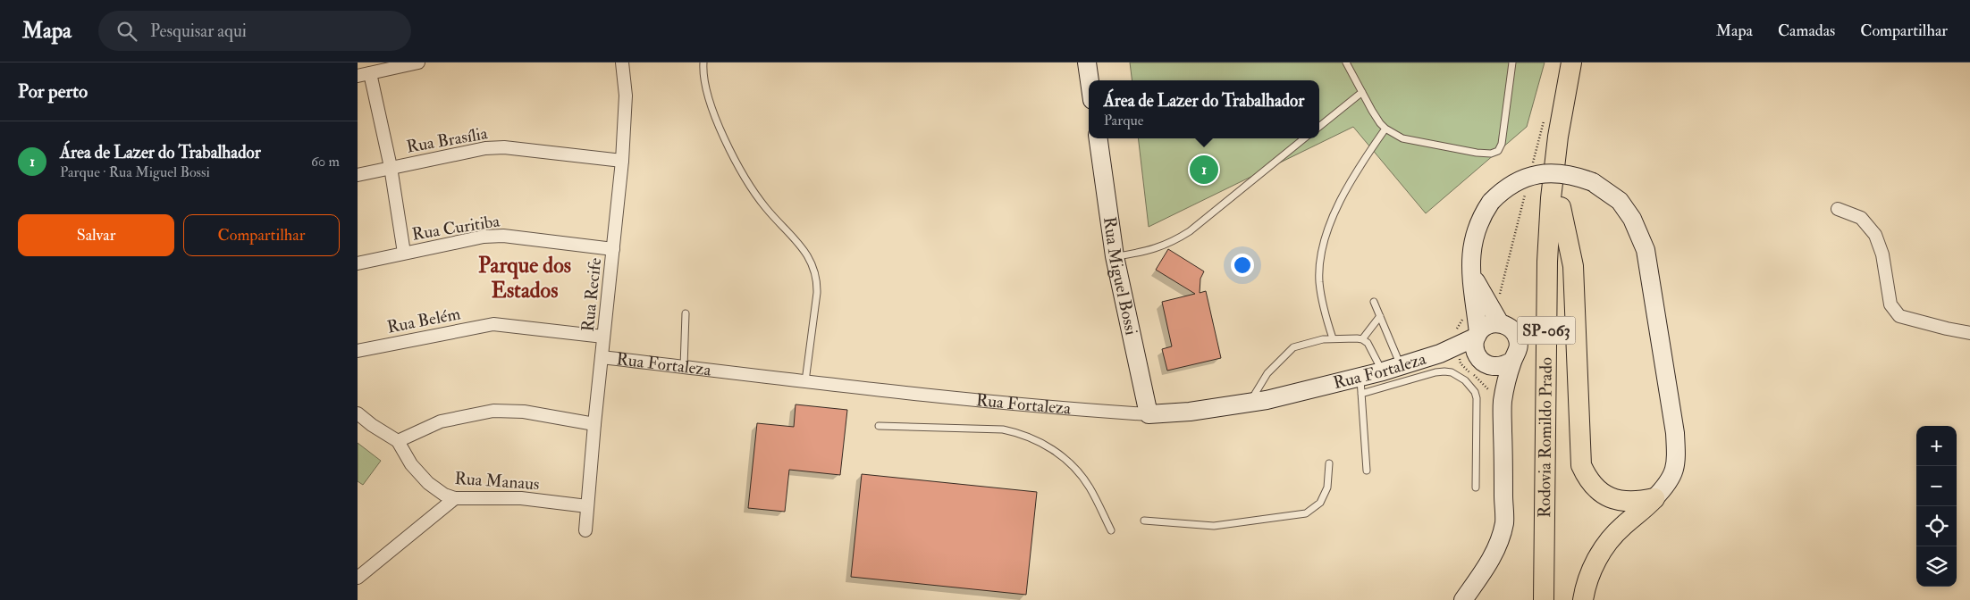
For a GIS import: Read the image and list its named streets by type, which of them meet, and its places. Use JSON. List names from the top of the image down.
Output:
{
  "streets": {
    "main road": [
      "Rua Miguel Bossi",
      "SP-063",
      "Rua Fortaleza",
      "Rodovia Romildo Prado"
    ],
    "street": [
      "Rua Brasília",
      "Rua Curitiba",
      "Rua Recife",
      "Rua Belém",
      "Rua Manaus"
    ]
  },
  "crossings": [
    ["Rua Brasília", "Rua Recife"],
    ["Rua Curitiba", "Rua Recife"],
    ["Rua Miguel Bossi", "Rua Fortaleza"],
    ["Rua Recife", "Rua Belém"],
    ["Rua Recife", "Rua Fortaleza"],
    ["Rua Recife", "Rua Manaus"]
  ],
  "districts": ["Parque dos Estados"],
  "page": {
    "header": "Mapa",
    "search": "Pesquisar aqui",
    "nav": ["Mapa", "Camadas", "Compartilhar"],
    "heading": "Por perto",
    "popup": ["Área de Lazer do Trabalhador", "Parque"],
    "list": [
      {
        "mark": "1",
        "name": "Área de Lazer do Trabalhador",
        "note": "Parque · Rua Miguel Bossi",
        "value": "60 m"
      }
    ],
    "pins": "1",
    "buttons": ["Salvar", "Compartilhar"],
    "map_buttons": ["+", "−"]
  }
}
